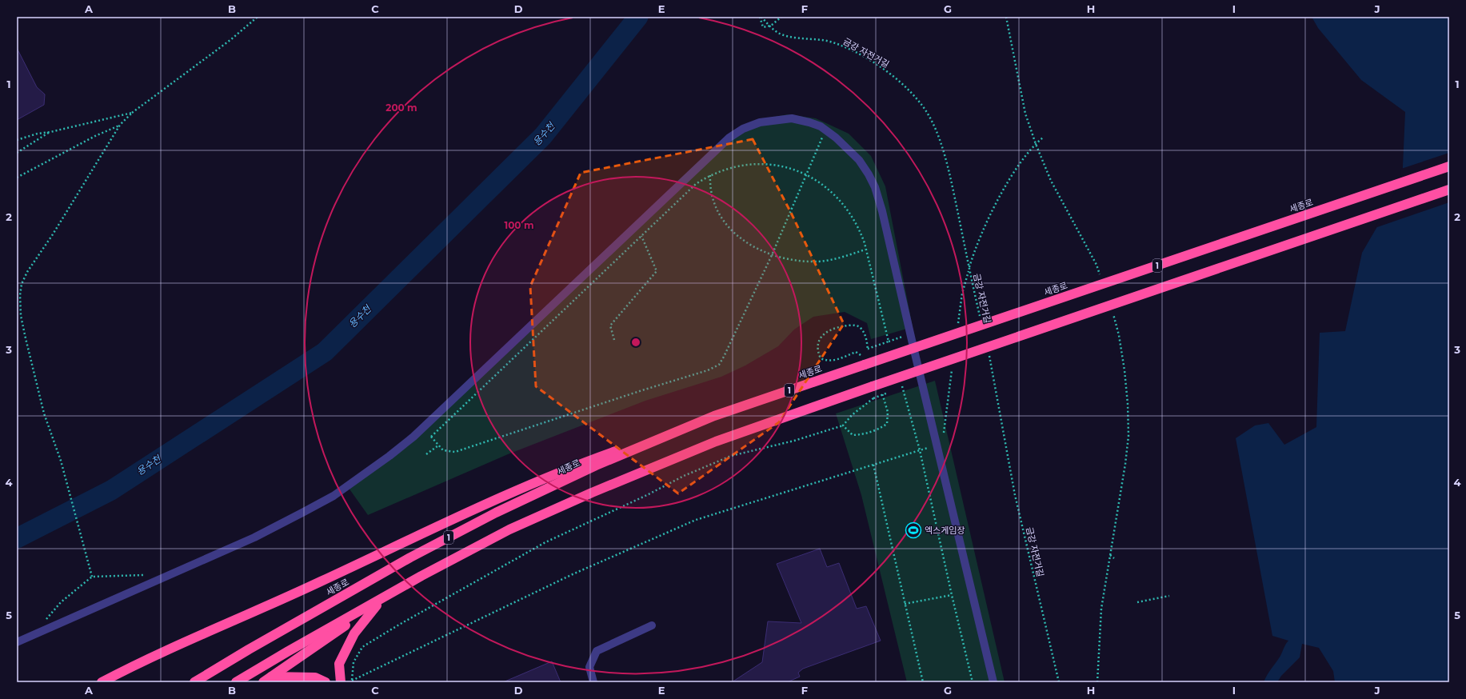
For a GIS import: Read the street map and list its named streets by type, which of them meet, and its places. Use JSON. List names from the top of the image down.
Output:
{
  "streets": {
    "highway": ["세종로", "1"],
    "path": ["금강 자전거길"]
  },
  "water": ["용수천"],
  "places": {
    "sports": ["엑스게임장"]
  },
  "grid": {
    "columns": [
      "A",
      "B",
      "C",
      "D",
      "E",
      "F",
      "G",
      "H",
      "I",
      "J"
    ],
    "rows": [
      "1",
      "2",
      "3",
      "4",
      "5"
    ]
  },
  "rings": ["200 m", "100 m"]
}
